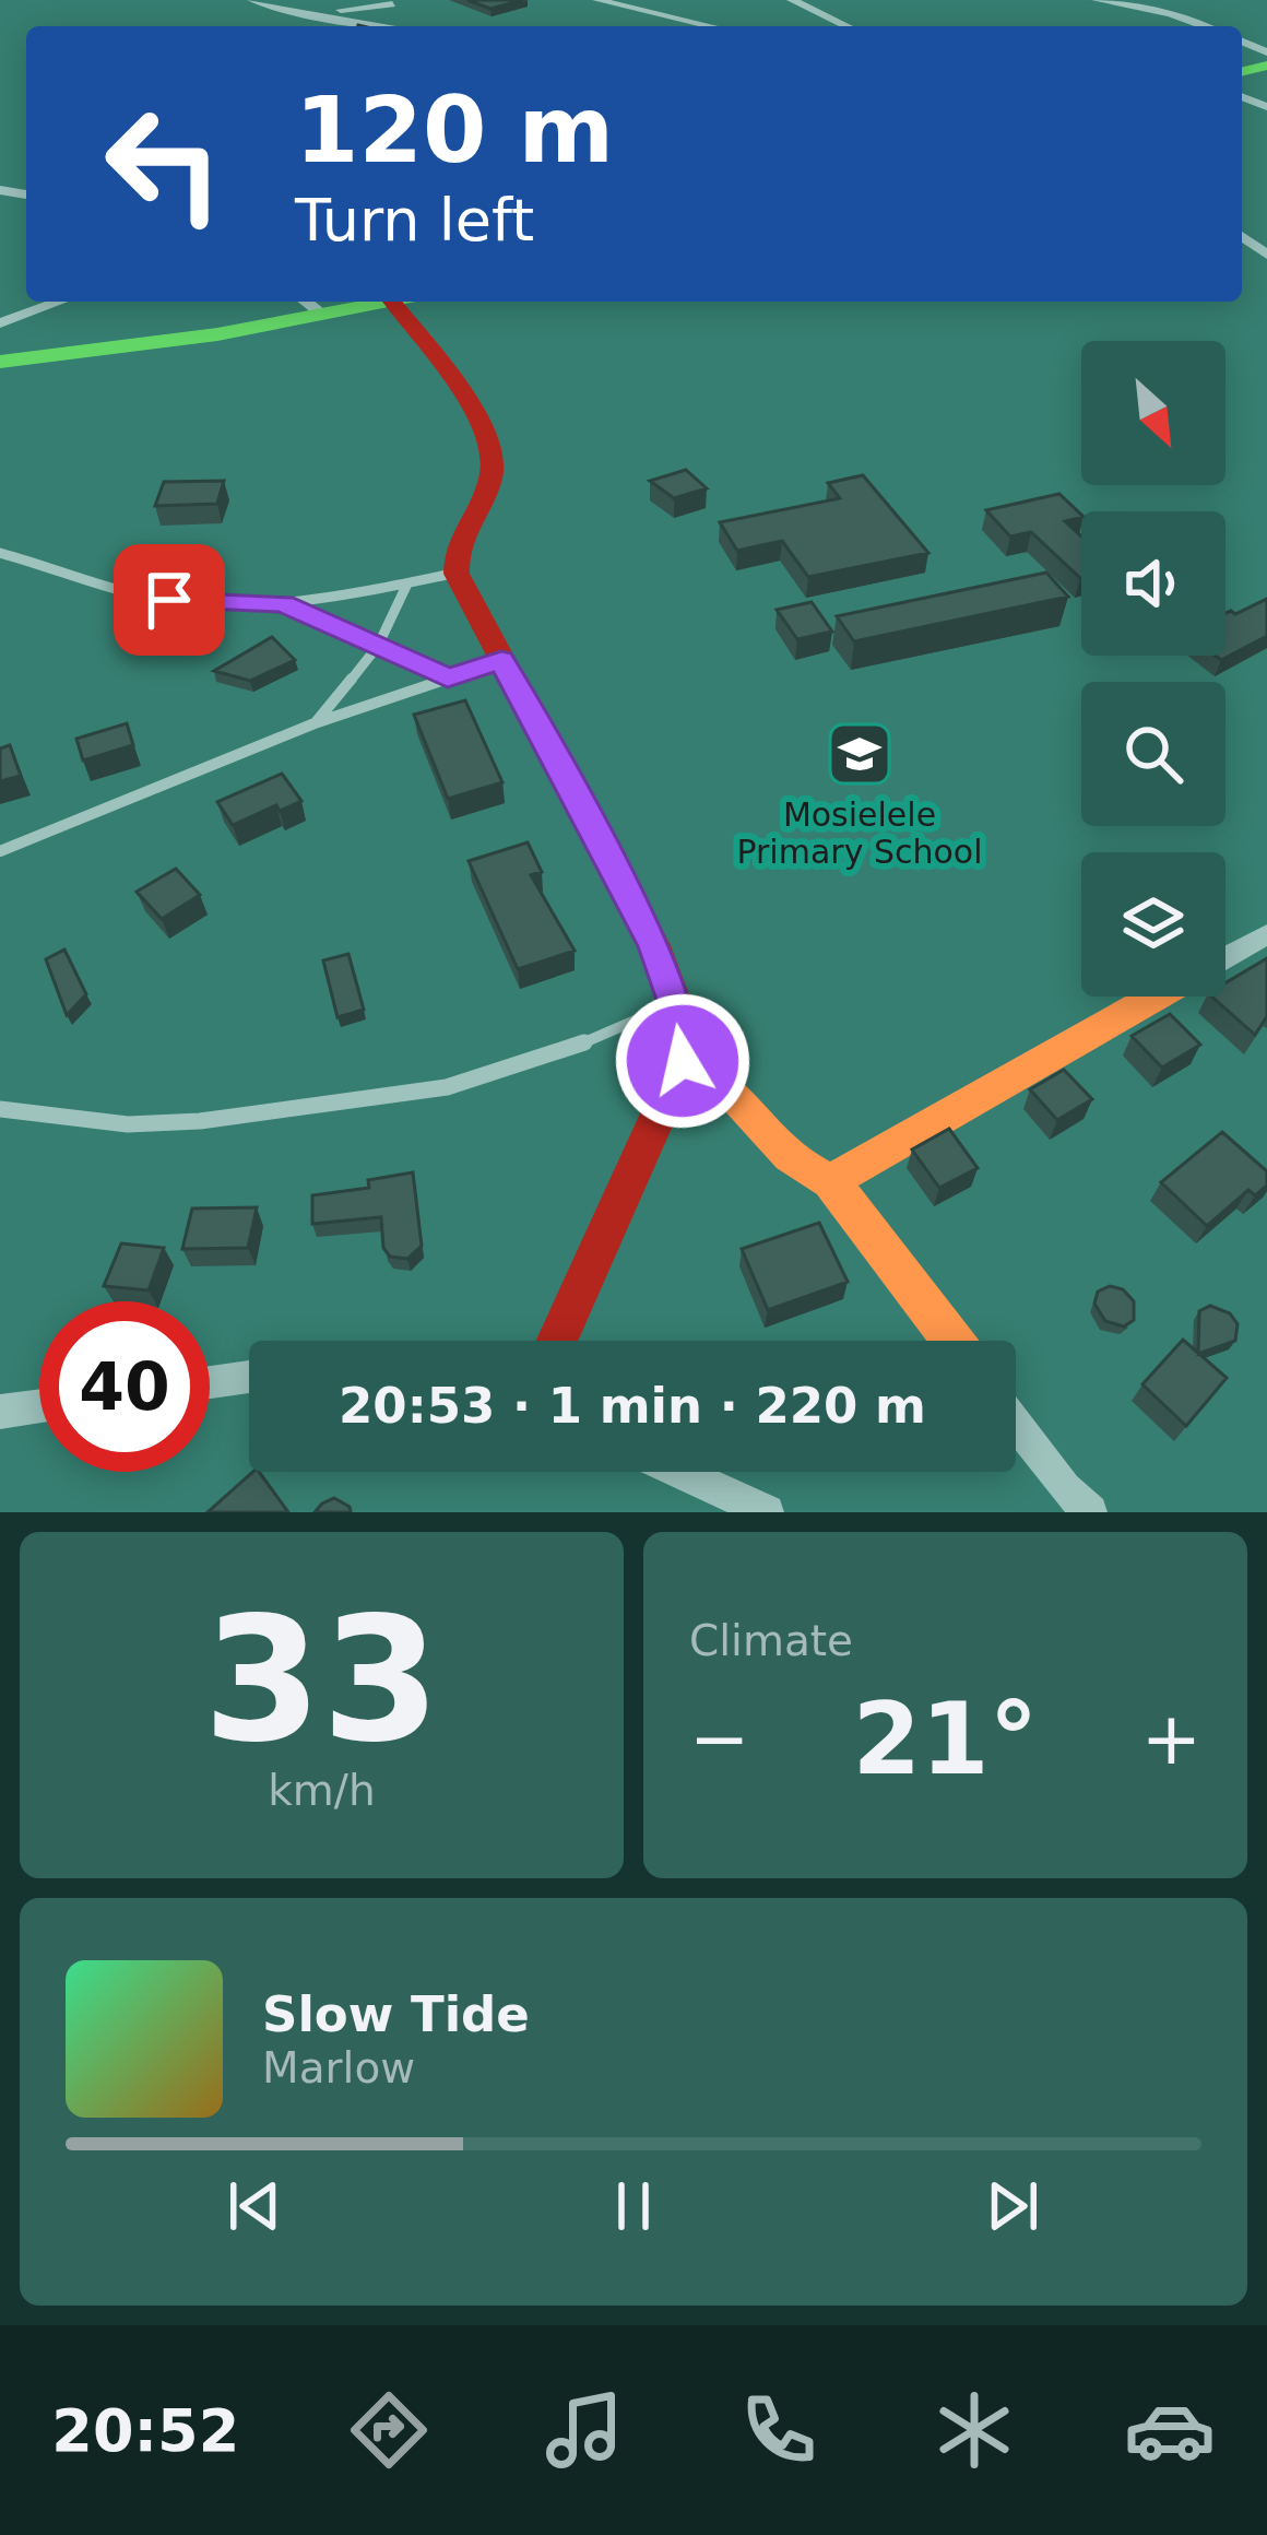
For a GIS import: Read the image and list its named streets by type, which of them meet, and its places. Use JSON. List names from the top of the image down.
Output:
{
  "places": {
    "school or university": ["Mosielele Primary School"]
  },
  "north": "bottom right",
  "page": {
    "turn": ["120 m", "Turn left"],
    "limit": "40",
    "trip": "20:53 · 1 min · 220 m",
    "tile": [
      ["33", "km/h"],
      "Climate"
    ],
    "heat": ["−", "21°", "+"],
    "song": ["Slow Tide", "Marlow"],
    "tabs": "20:52"
  }
}
